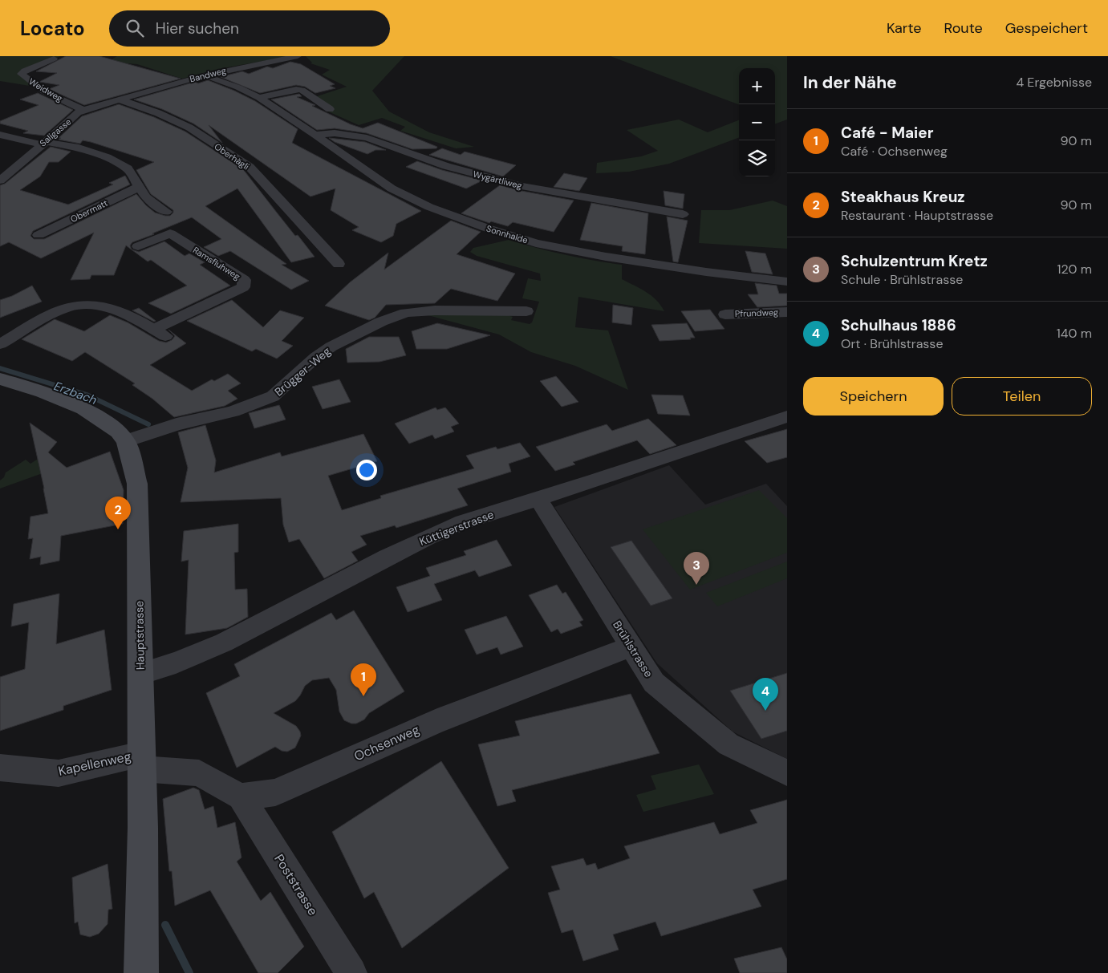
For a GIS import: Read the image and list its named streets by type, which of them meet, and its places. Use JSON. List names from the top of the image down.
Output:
{
  "streets": {
    "main road": ["Hauptstrasse"],
    "street": [
      "Bandweg",
      "Weidweg",
      "Saligasse",
      "Oberhägli",
      "Wygärtliweg",
      "Obermatt",
      "Sonnhalde",
      "Ramsfluhweg",
      "Pfrundweg",
      "Brügger-Weg",
      "Küttigerstrasse",
      "Brühlstrasse",
      "Ochsenweg",
      "Kapellenweg",
      "Poststrasse"
    ]
  },
  "crossings": [
    ["Bandweg", "Saligasse"],
    ["Bandweg", "Oberhägli"],
    ["Bandweg", "Sonnhalde"],
    ["Weidweg", "Saligasse"],
    ["Saligasse", "Oberhägli"],
    ["Wygärtliweg", "Sonnhalde"],
    ["Brügger-Weg", "Hauptstrasse"],
    ["Küttigerstrasse", "Hauptstrasse"],
    ["Küttigerstrasse", "Brühlstrasse"],
    ["Hauptstrasse", "Kapellenweg"],
    ["Brühlstrasse", "Ochsenweg"],
    ["Ochsenweg", "Poststrasse"]
  ],
  "water": ["Erzbach"],
  "page": {
    "header": "Locato",
    "search": "Hier suchen",
    "nav": ["Karte", "Route", "Gespeichert"],
    "heading": ["In der Nähe", "4 Ergebnisse"],
    "map_buttons": ["+", "−"],
    "list": [
      {
        "mark": "1",
        "name": "Café - Maier",
        "note": "Café · Ochsenweg",
        "value": "90 m"
      },
      {
        "mark": "2",
        "name": "Steakhaus Kreuz",
        "note": "Restaurant · Hauptstrasse",
        "value": "90 m"
      },
      {
        "mark": "3",
        "name": "Schulzentrum Kretz",
        "note": "Schule · Brühlstrasse",
        "value": "120 m"
      },
      {
        "mark": "4",
        "name": "Schulhaus 1886",
        "note": "Ort · Brühlstrasse",
        "value": "140 m"
      }
    ],
    "buttons": ["Speichern", "Teilen"],
    "pins": [
      "2",
      "3",
      "1",
      "4"
    ]
  }
}
